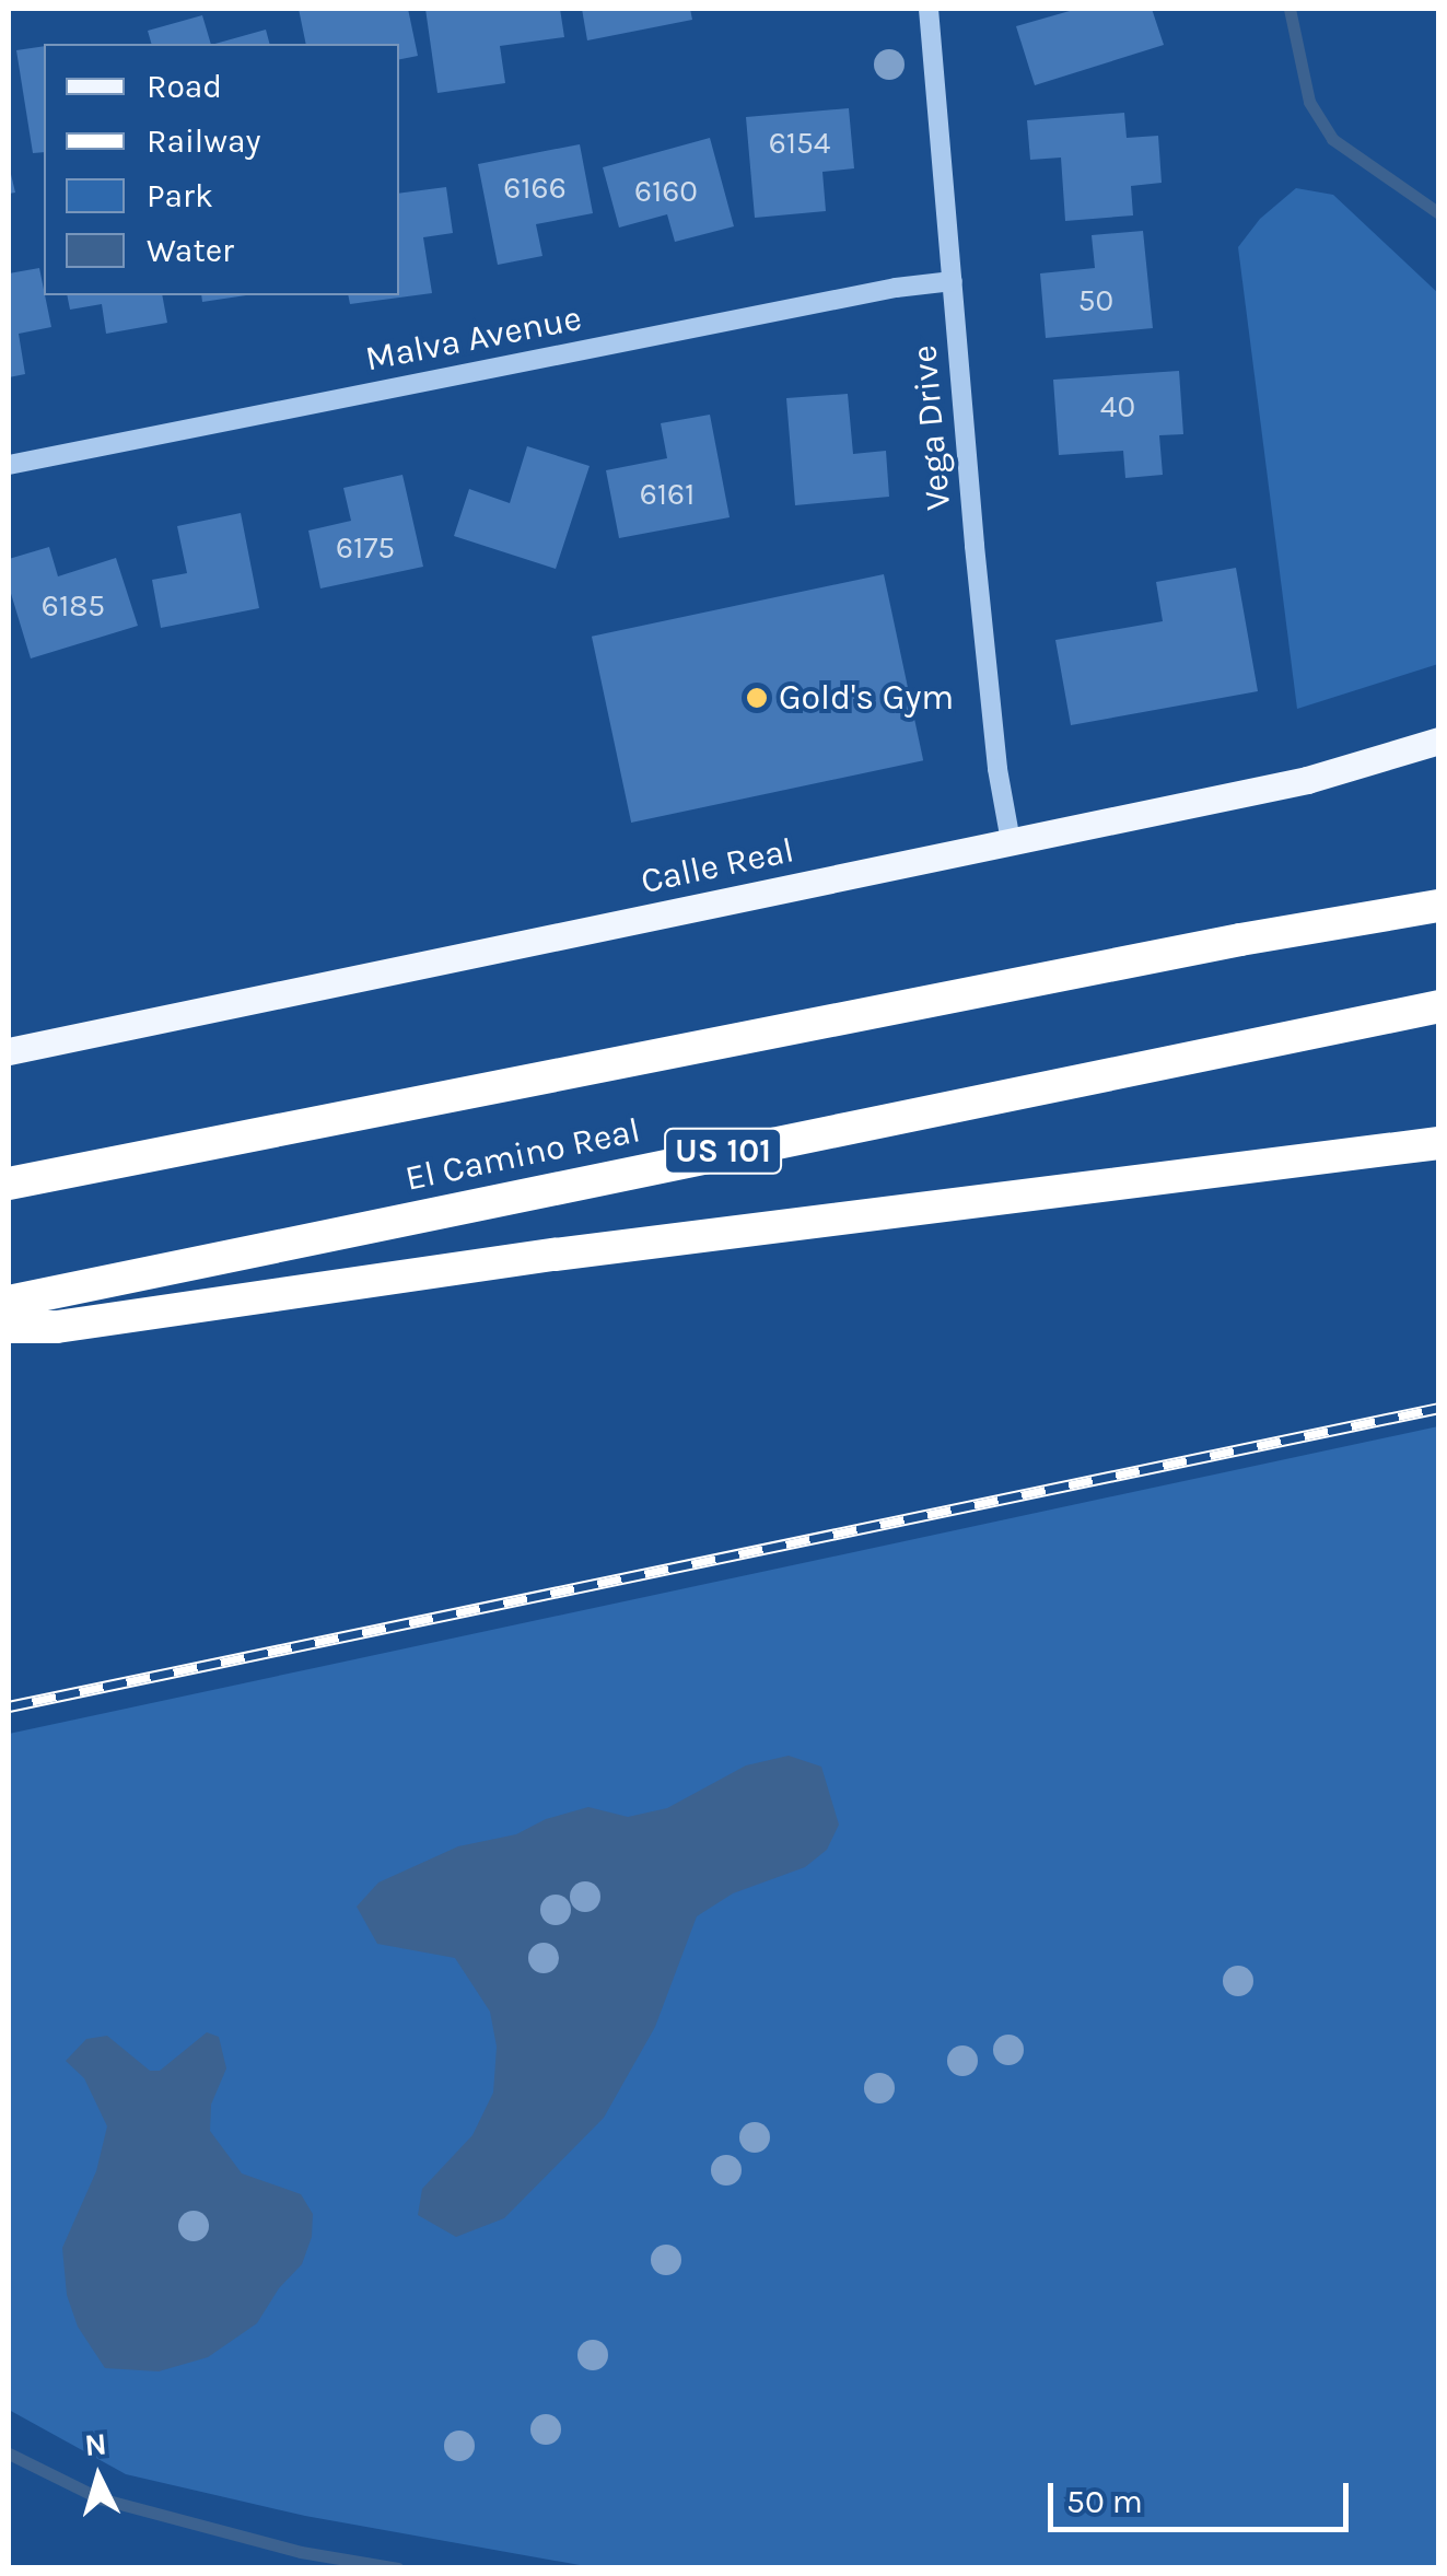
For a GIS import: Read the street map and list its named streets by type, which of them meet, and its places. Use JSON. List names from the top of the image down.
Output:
{
  "streets": {
    "highway": ["US 101", "El Camino Real"],
    "main road": ["Calle Real"],
    "street": ["Malva Avenue", "Vega Drive"]
  },
  "crossings": [
    ["Malva Avenue", "Vega Drive"],
    ["Vega Drive", "Calle Real"]
  ],
  "places": ["Gold's Gym"],
  "house_numbers": [
    "6154",
    "6166",
    "6160",
    "50",
    "40",
    "6161",
    "6175",
    "6185"
  ],
  "legend": [
    "Road",
    "Railway",
    "Park",
    "Water"
  ],
  "scale_bar": "50 m",
  "north": "top"
}
